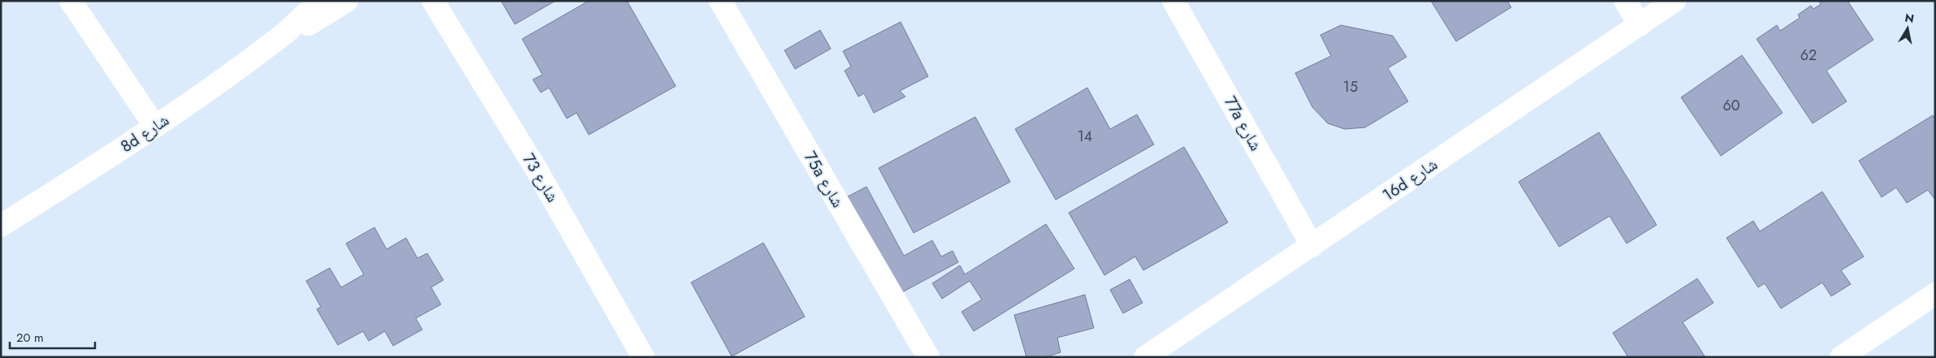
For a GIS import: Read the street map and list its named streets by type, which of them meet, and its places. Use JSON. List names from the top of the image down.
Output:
{
  "streets": {
    "street": [
      "77a شارع",
      "8d شارع",
      "شارع 73",
      "75a شارع",
      "16d شارع"
    ]
  },
  "crossings": [
    ["77a شارع", "16d شارع"]
  ],
  "house_numbers": [
    "62",
    "15",
    "60",
    "14"
  ],
  "scale_bar": "20 m",
  "north": "top"
}
